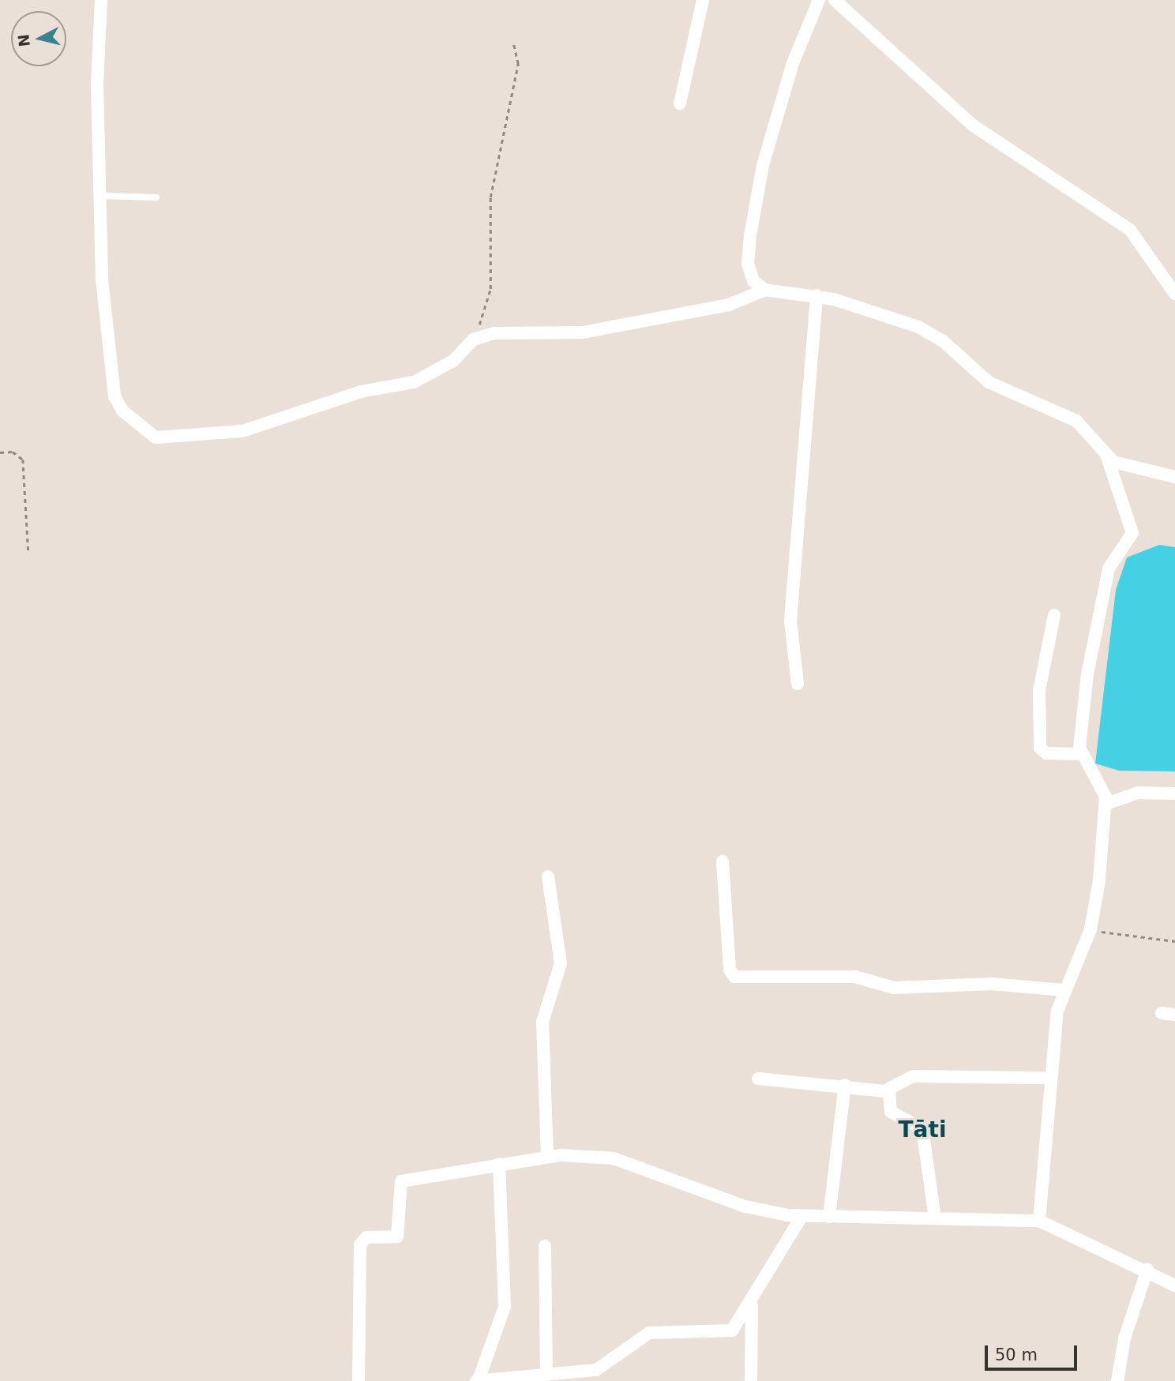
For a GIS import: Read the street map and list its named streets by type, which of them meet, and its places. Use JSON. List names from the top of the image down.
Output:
{
  "districts": ["Tāti"],
  "scale_bar": "50 m",
  "north": "left"
}
